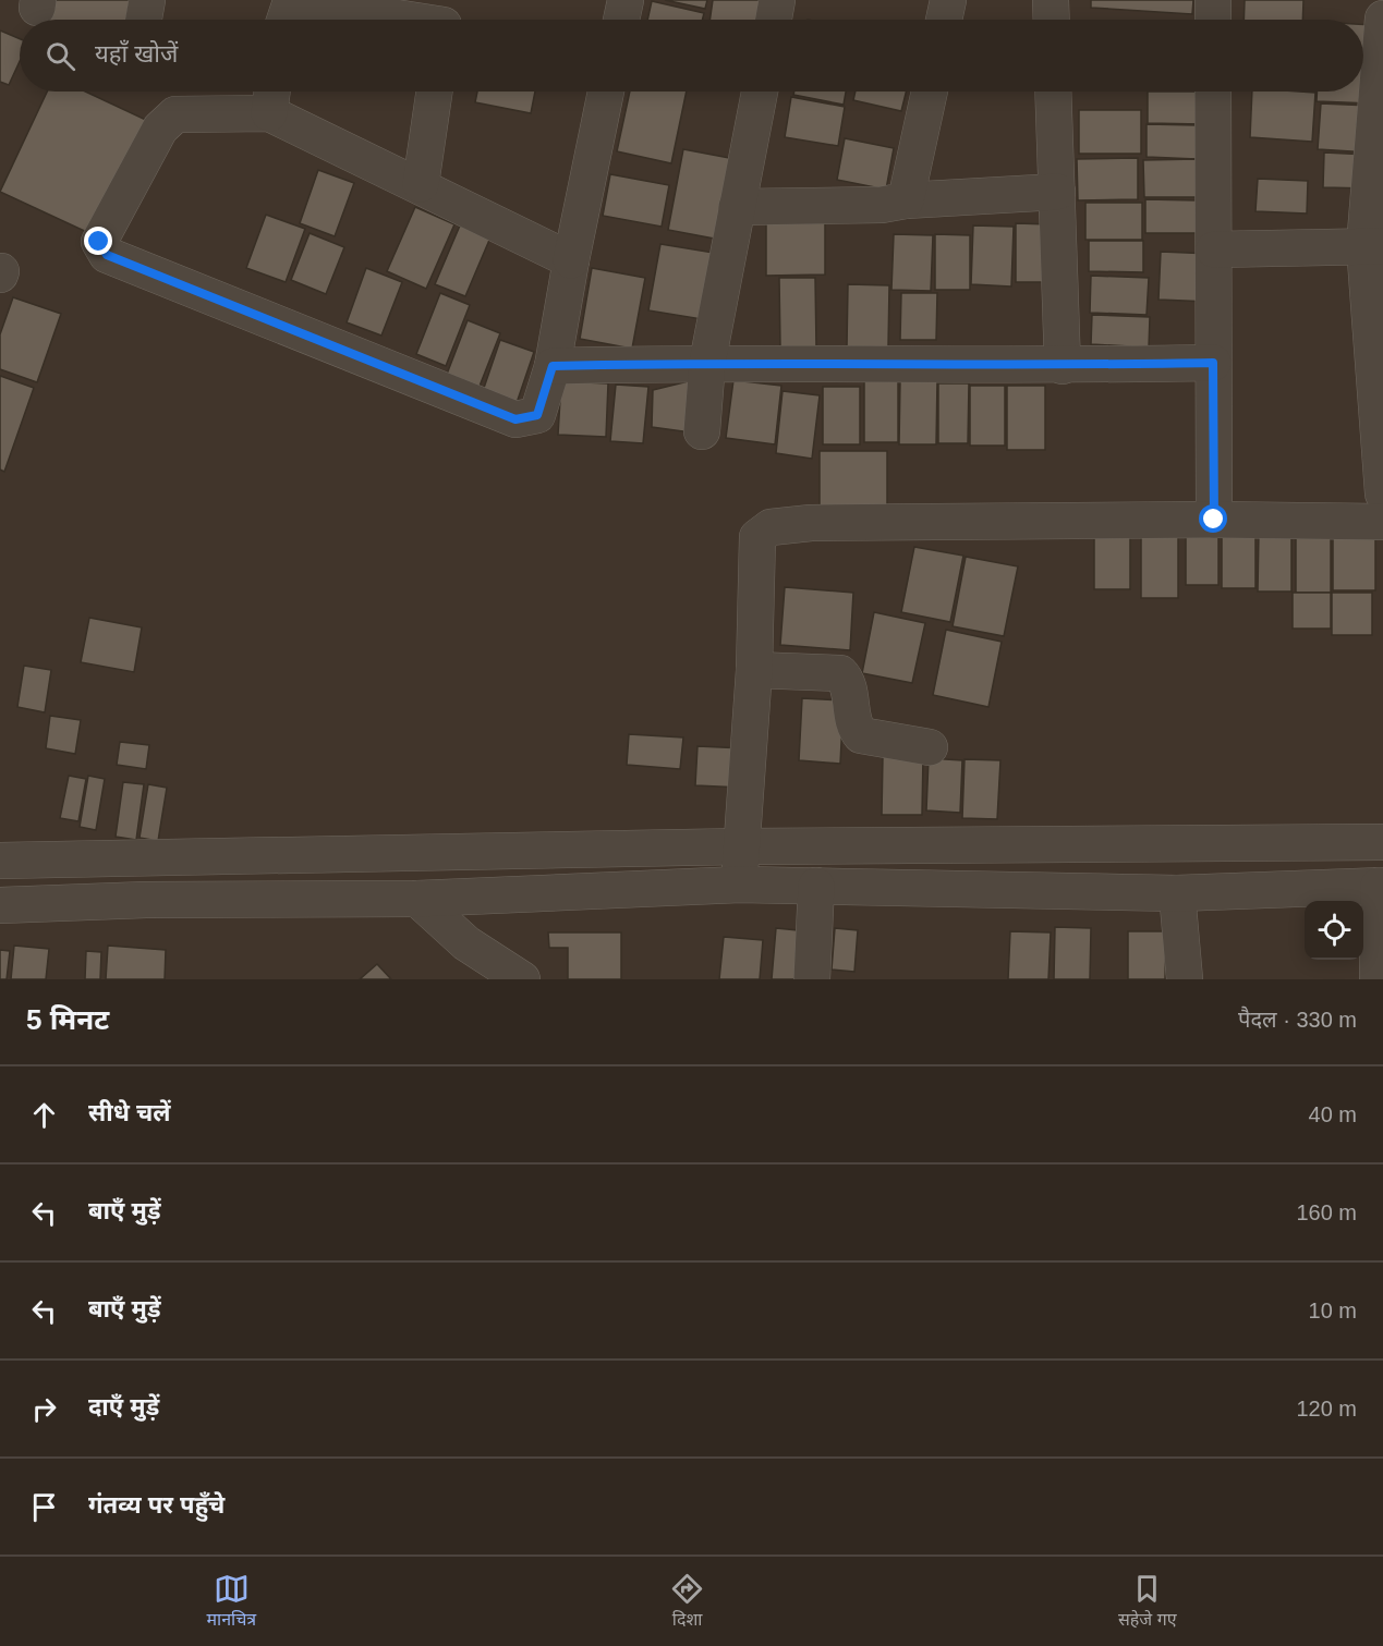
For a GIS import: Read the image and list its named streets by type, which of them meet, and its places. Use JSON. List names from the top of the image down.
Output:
{
  "page": {
    "search": "यहाँ खोजें",
    "heading": ["5 मिनट", "पैदल · 330 m"],
    "list": [
      ["सीधे चलें", "40 m"],
      ["बाएँ मुड़ें", "160 m"],
      ["बाएँ मुड़ें", "10 m"],
      ["दाएँ मुड़ें", "120 m"],
      "गंतव्य पर पहुँचे"
    ],
    "nav": ["मानचित्र", "दिशा", "सहेजे गए"]
  }
}
